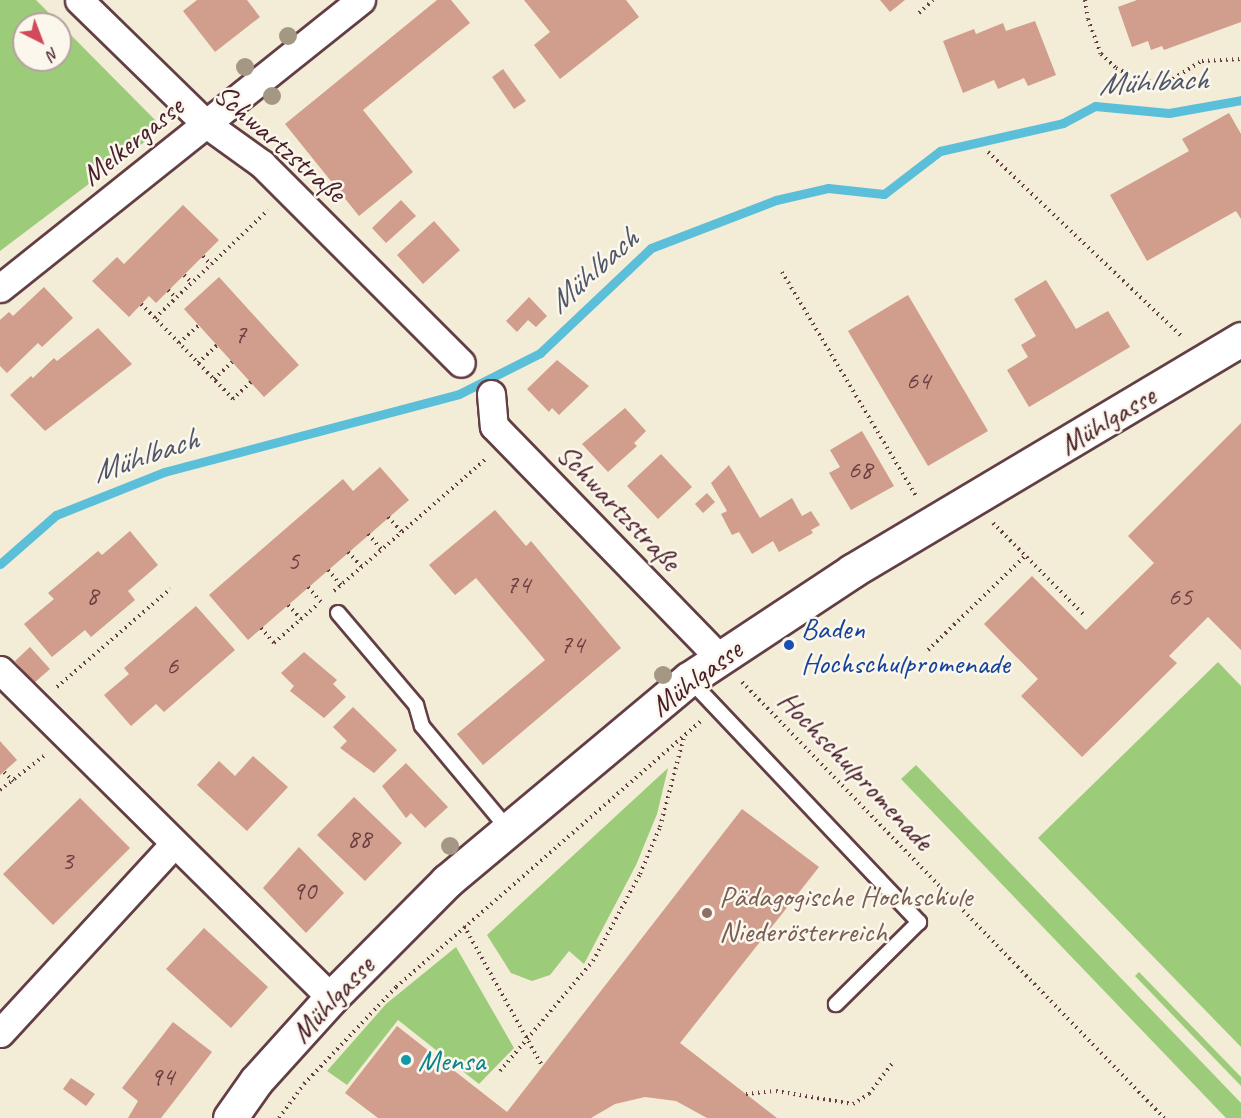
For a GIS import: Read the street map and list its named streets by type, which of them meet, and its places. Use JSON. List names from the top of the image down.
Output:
{
  "streets": {
    "street": ["Melkergasse", "Schwartzstraße", "Mühlgasse"],
    "path": ["Hochschulpromenade"]
  },
  "crossings": [
    ["Melkergasse", "Schwartzstraße"],
    ["Schwartzstraße", "Mühlgasse"],
    ["Schwartzstraße", "Hochschulpromenade"],
    ["Mühlgasse", "Hochschulpromenade"]
  ],
  "water": ["Mühlbach"],
  "places": ["Baden Hochschulpromenade", "Pädagogische Hochschule Niederösterreich", "Mensa"],
  "house_numbers": [
    "7",
    "64",
    "68",
    "5",
    "74",
    "8",
    "65",
    "74",
    "6",
    "88",
    "3",
    "90",
    "94"
  ],
  "north": "bottom right"
}
